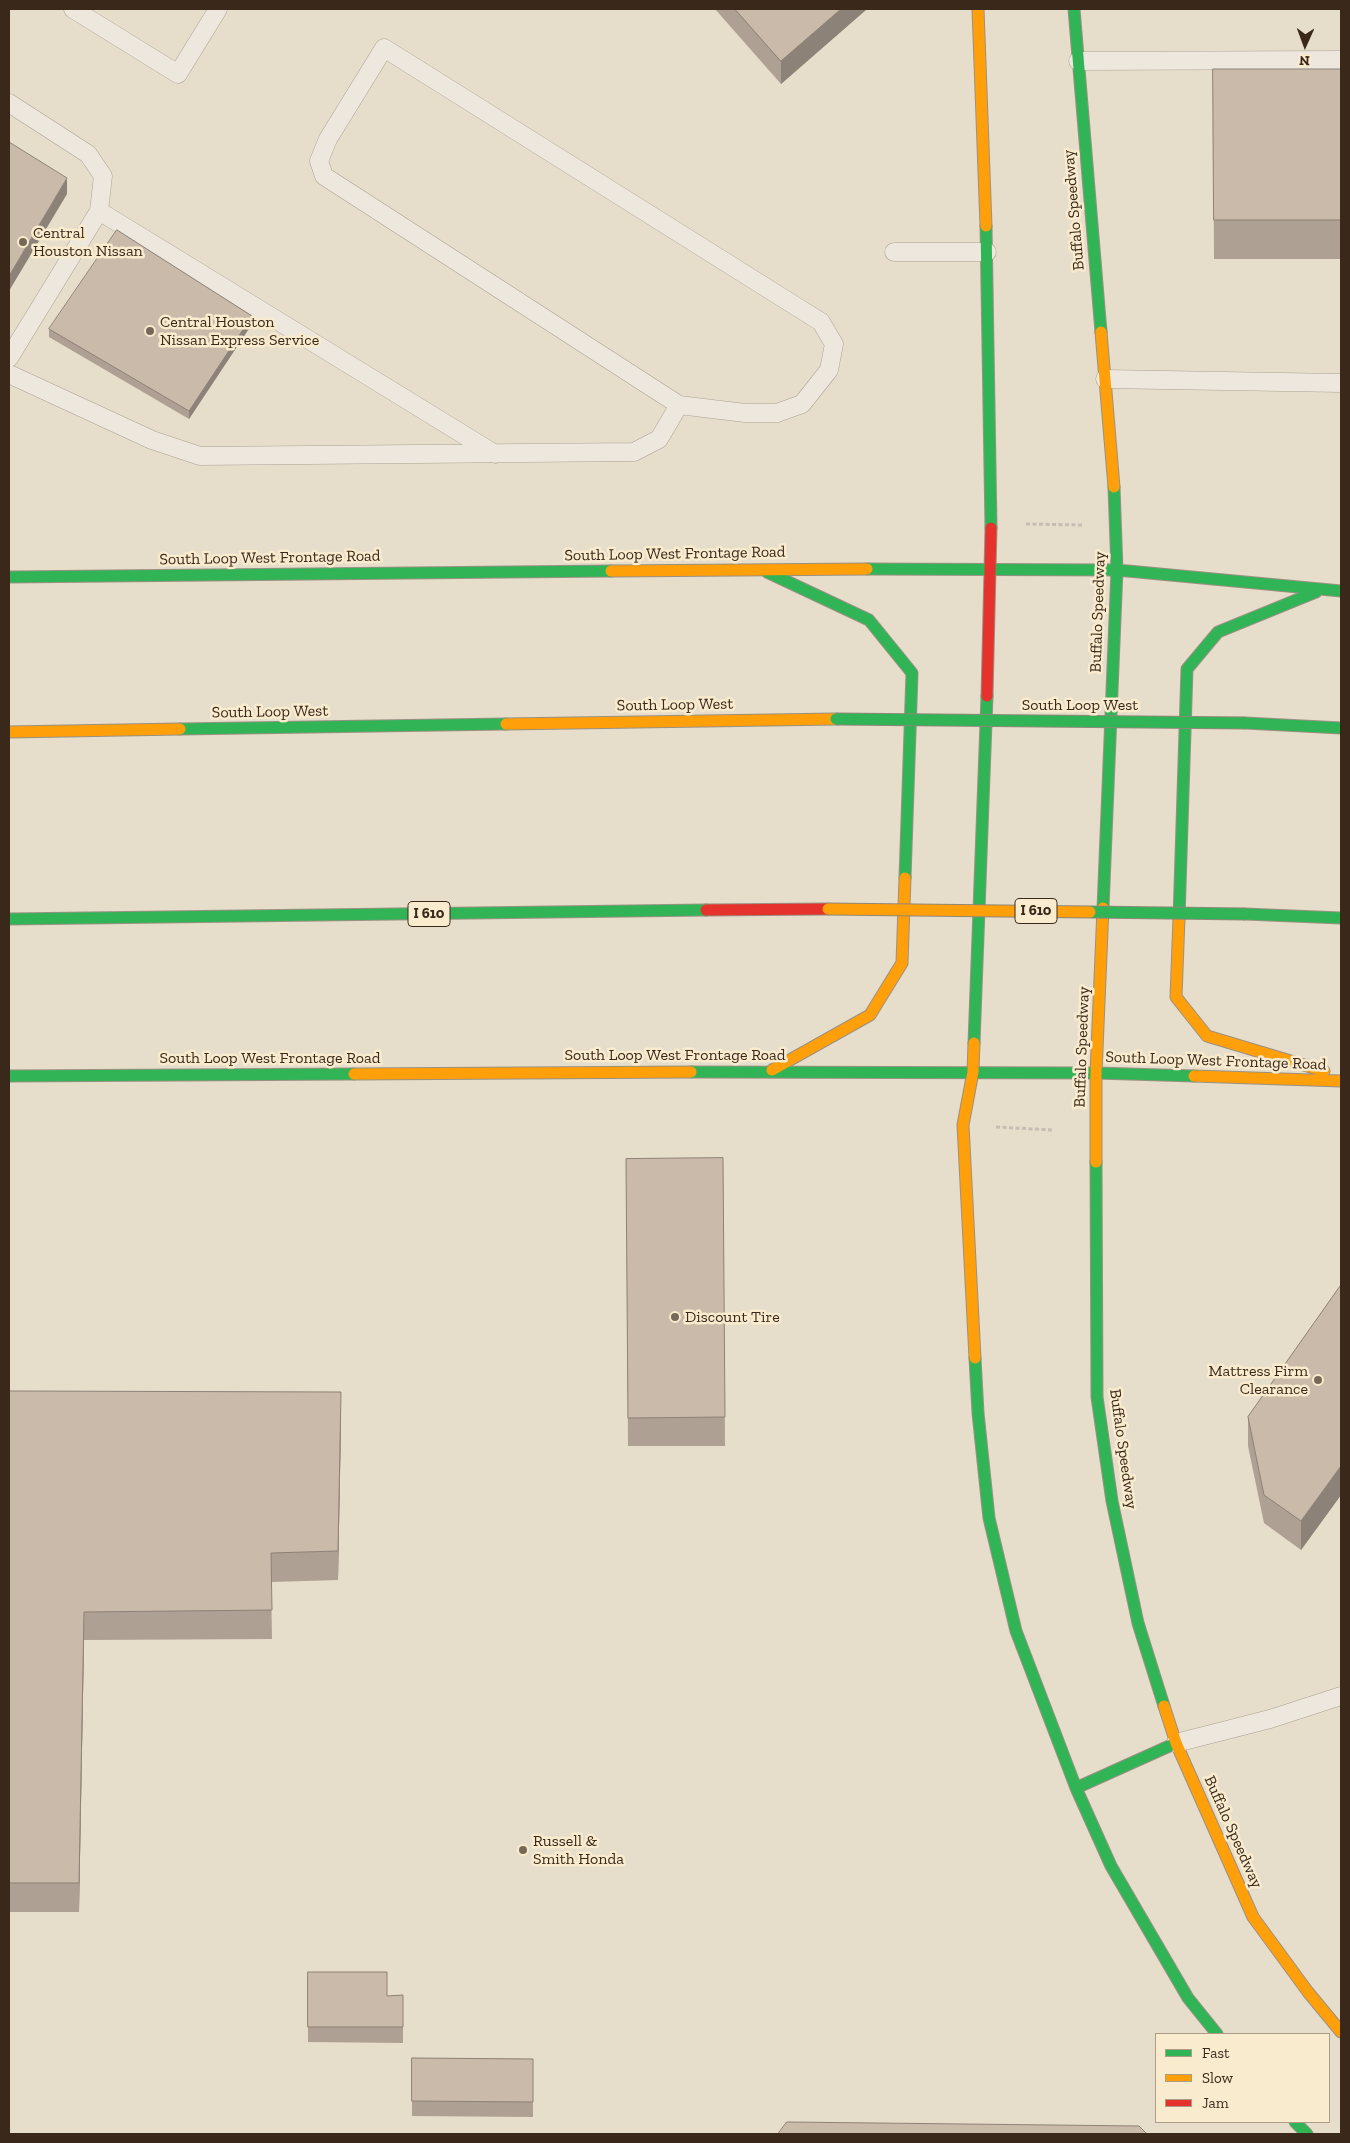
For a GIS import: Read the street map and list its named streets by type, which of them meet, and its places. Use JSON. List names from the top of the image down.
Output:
{
  "streets": {
    "main road": [
      "Buffalo Speedway",
      "South Loop West Frontage Road",
      "South Loop West",
      "I 610"
    ]
  },
  "crossings": [
    ["Buffalo Speedway", "South Loop West Frontage Road"]
  ],
  "places": [
    "Central Houston Nissan",
    "Central Houston Nissan Express Service",
    "Discount Tire",
    "Mattress Firm Clearance",
    "Russell & Smith Honda"
  ],
  "legend": ["Fast", "Slow", "Jam"],
  "north": "bottom"
}
